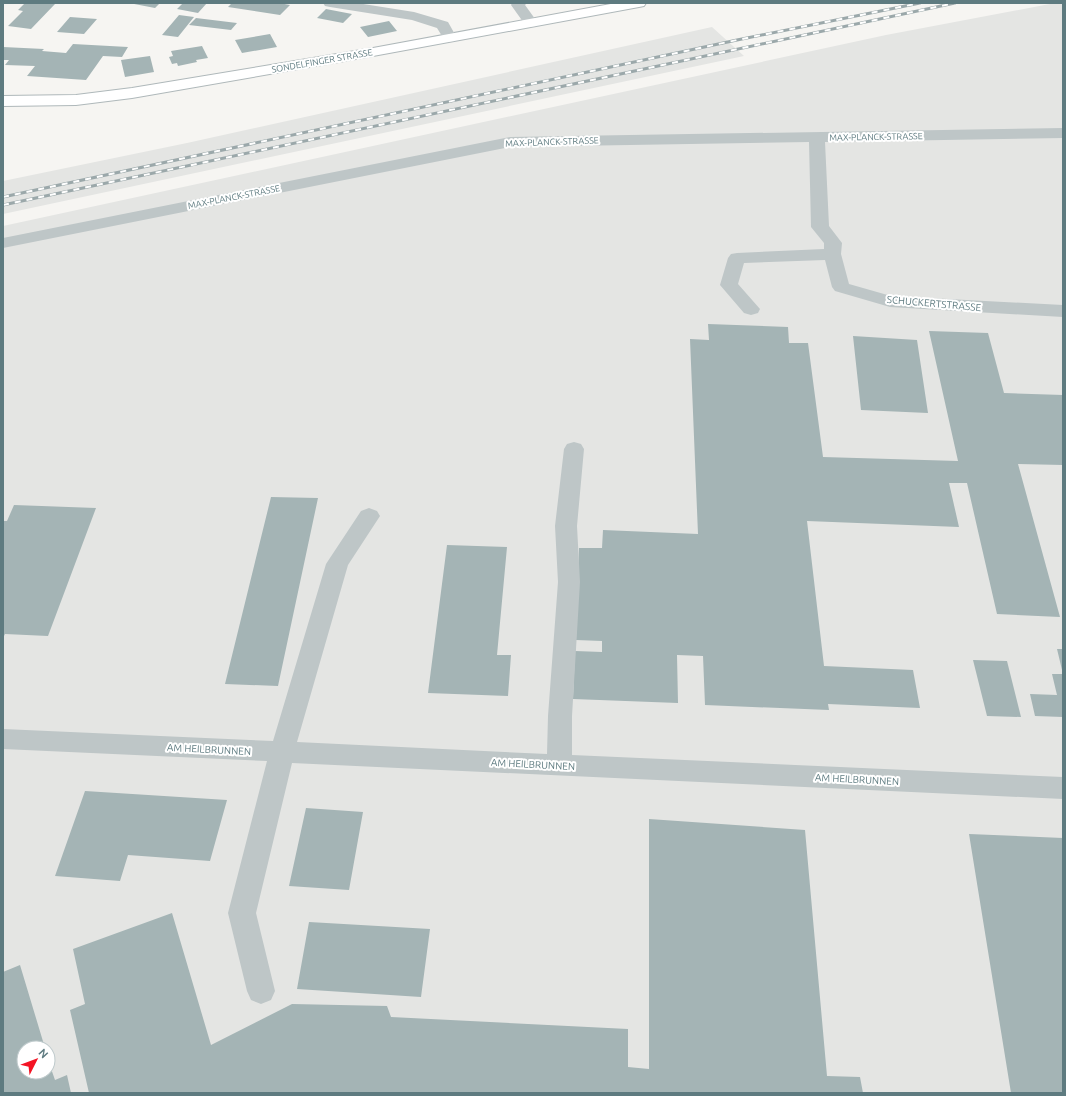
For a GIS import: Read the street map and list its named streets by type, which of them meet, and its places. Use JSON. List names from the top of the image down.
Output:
{
  "streets": {
    "main road": ["SONDELFINGER STRASSE"],
    "street": ["MAX-PLANCK-STRASSE", "SCHUCKERTSTRASSE", "AM HEILBRUNNEN"]
  },
  "crossings": [
    ["MAX-PLANCK-STRASSE", "SCHUCKERTSTRASSE"]
  ],
  "north": "top right"
}
